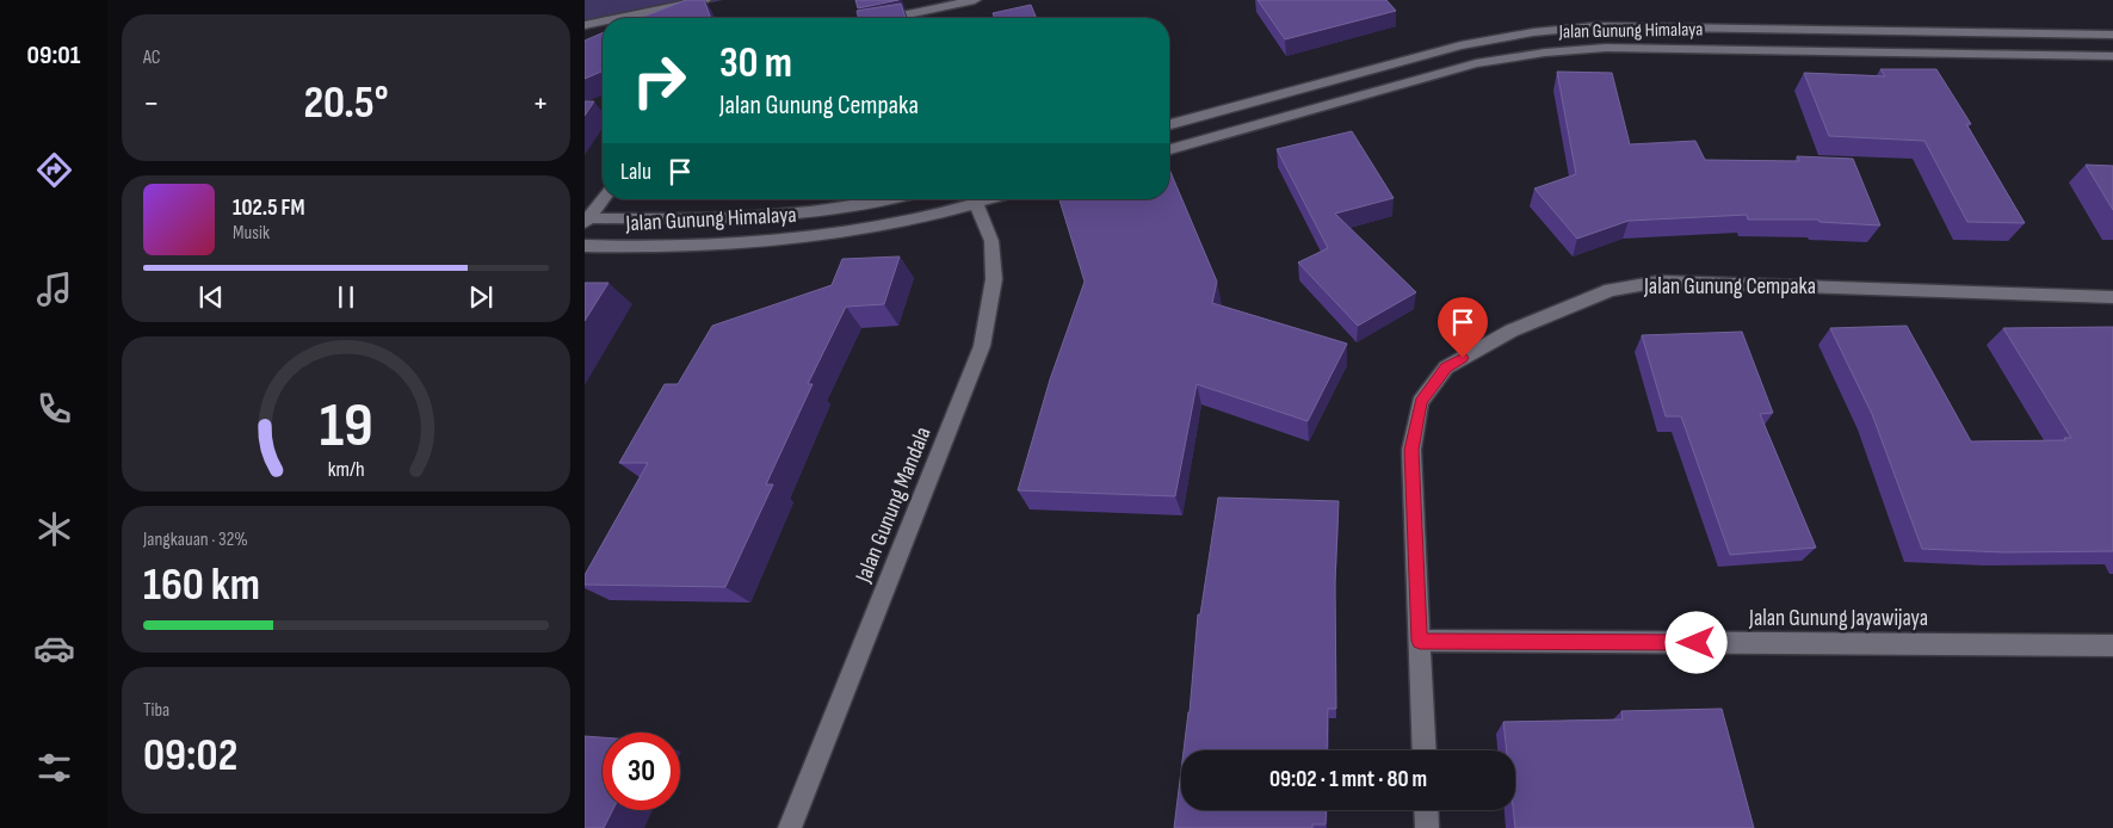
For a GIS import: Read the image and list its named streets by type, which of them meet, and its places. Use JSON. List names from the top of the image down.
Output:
{
  "streets": {
    "street": [
      "Jalan Gunung Himalaya",
      "Jalan Gunung Cempaka",
      "Jalan Gunung Mandala",
      "Jalan Gunung Jayawijaya"
    ]
  },
  "crossings": [
    ["Jalan Gunung Cempaka", "Jalan Gunung Jayawijaya"]
  ],
  "page": {
    "tabs": "09:01",
    "tile": [
      "AC",
      ["Jangkauan · 32%", "160 km"],
      ["Tiba", "09:02"]
    ],
    "turn": ["30 m", "Jalan Gunung Cempaka"],
    "heat": ["−", "20.5°", "+"],
    "then": "Lalu",
    "song": ["102.5 FM", "Musik"],
    "limit": "30",
    "trip": "09:02 · 1 mnt · 80 m",
    "gauge": ["19", "km/h"]
  }
}
